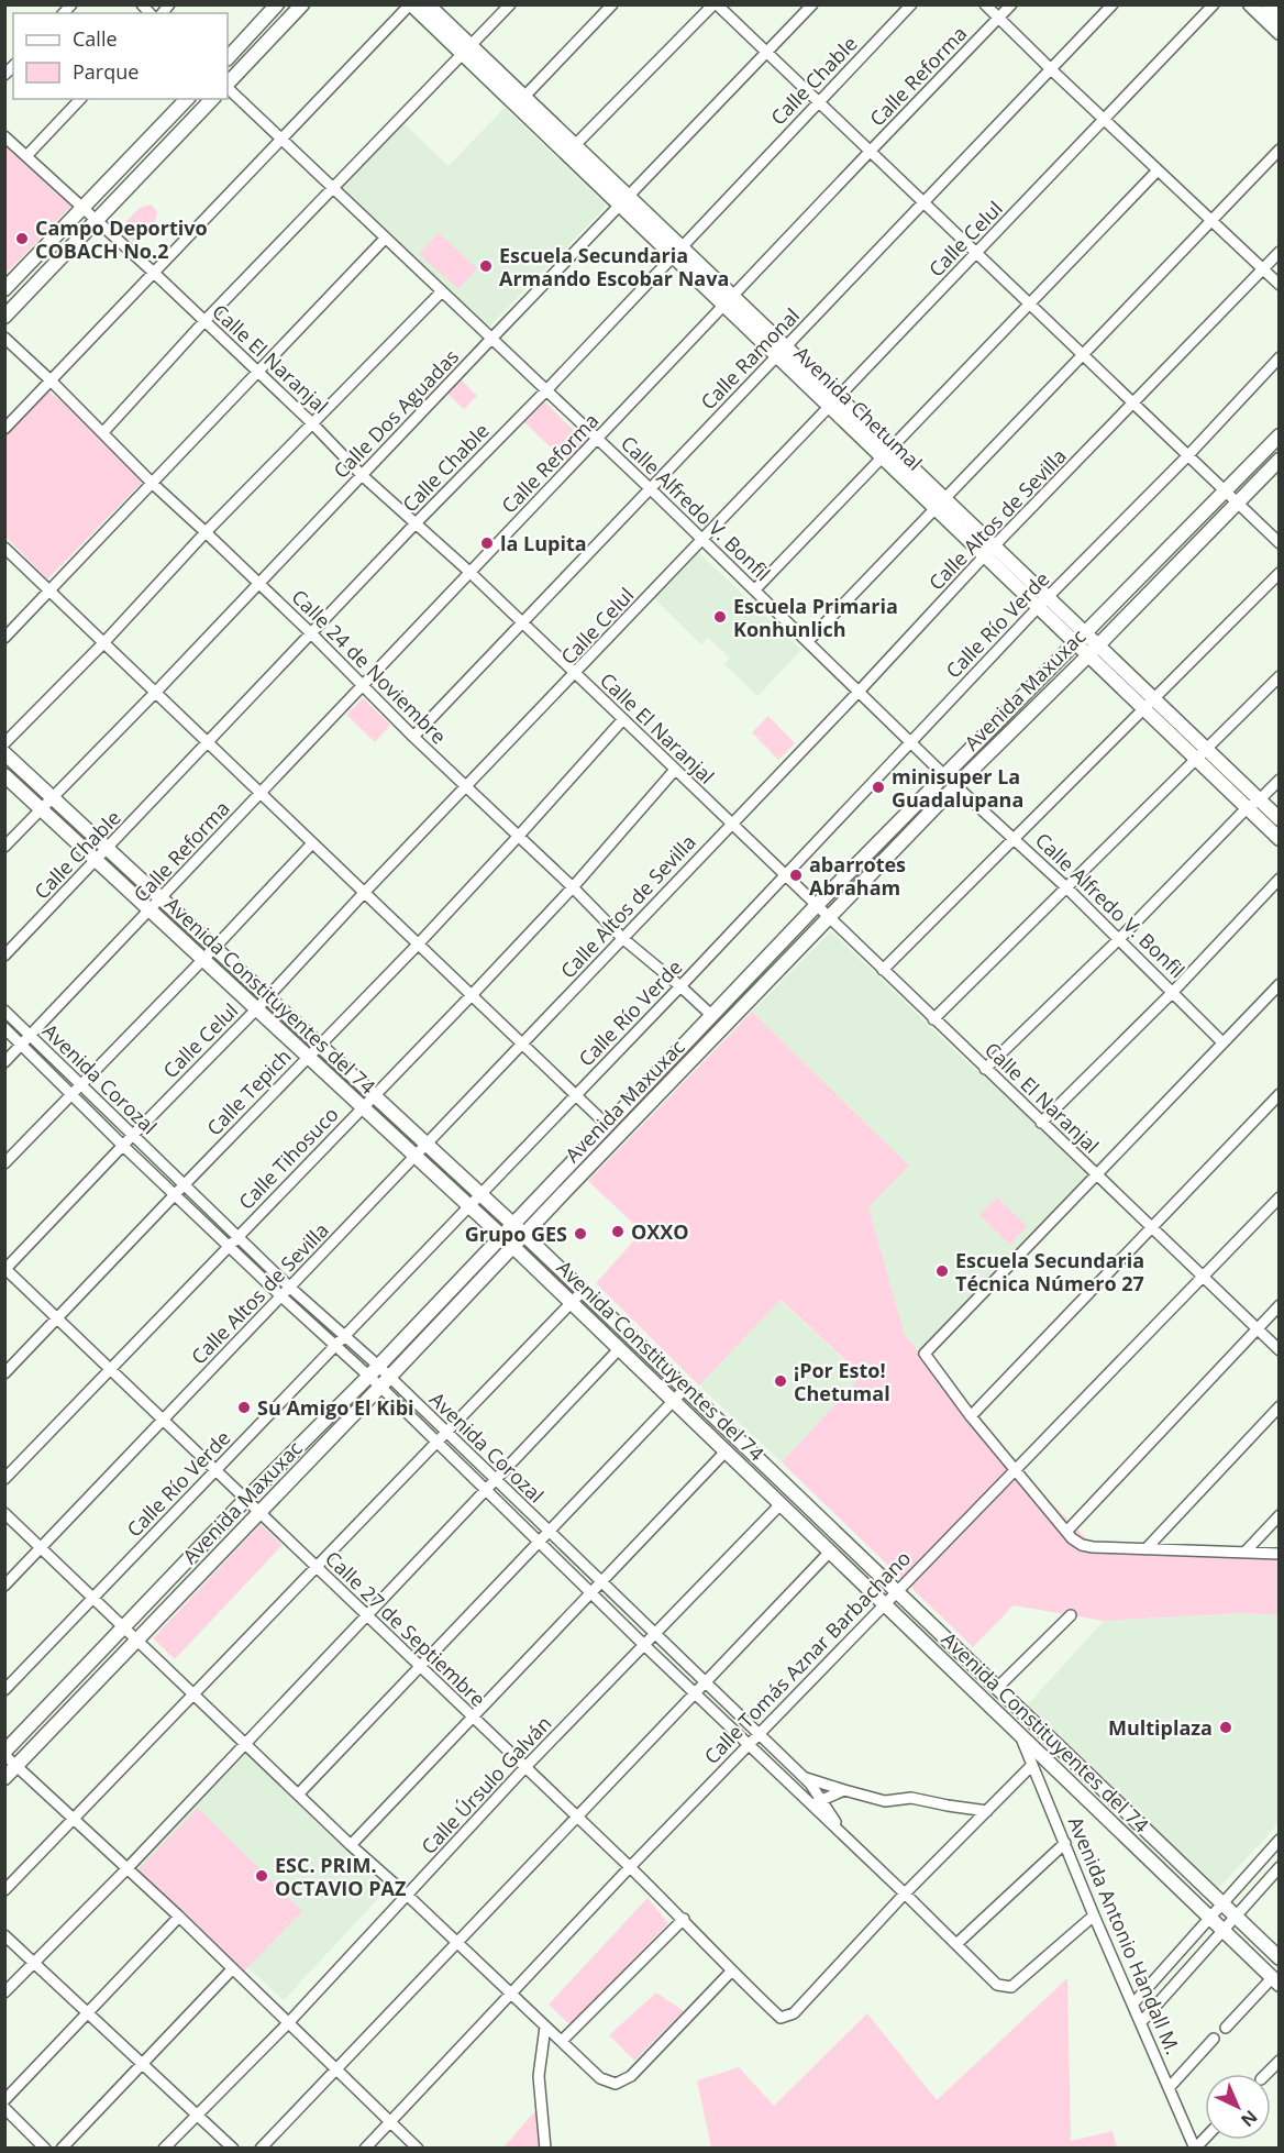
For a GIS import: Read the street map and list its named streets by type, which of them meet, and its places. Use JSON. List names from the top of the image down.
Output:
{
  "streets": {
    "main road": ["Avenida Chetumal", "Avenida Maxuxac", "Avenida Constituyentes del 74"],
    "street": [
      "Calle Reforma",
      "Calle Chable",
      "Calle Celul",
      "Calle El Naranjal",
      "Calle Ramonal",
      "Calle Dos Aguadas",
      "Calle Alfredo V. Bonfil",
      "Calle Altos de Sevilla",
      "Calle Río Verde",
      "Calle 24 de Noviembre",
      "Avenida Corozal",
      "Calle Tepich",
      "Calle Tihosuco",
      "Calle 27 de Septiembre",
      "Calle Tomás Aznar Barbachano",
      "Calle Úrsulo Galván",
      "Avenida Antonio Handall M."
    ]
  },
  "crossings": [
    ["Calle Reforma", "Calle El Naranjal"],
    ["Calle Reforma", "Avenida Chetumal"],
    ["Calle Reforma", "Calle Alfredo V. Bonfil"],
    ["Calle Reforma", "Calle 24 de Noviembre"],
    ["Calle Reforma", "Avenida Constituyentes del 74"],
    ["Calle Reforma", "Avenida Corozal"],
    ["Calle Chable", "Calle El Naranjal"],
    ["Calle Chable", "Avenida Chetumal"],
    ["Calle Chable", "Calle Alfredo V. Bonfil"],
    ["Calle Chable", "Calle 24 de Noviembre"],
    ["Calle Chable", "Avenida Constituyentes del 74"],
    ["Calle Celul", "Calle El Naranjal"],
    ["Calle Celul", "Avenida Chetumal"],
    ["Calle Celul", "Calle Alfredo V. Bonfil"],
    ["Calle Celul", "Calle 24 de Noviembre"],
    ["Calle Celul", "Avenida Constituyentes del 74"],
    ["Calle Celul", "Avenida Corozal"],
    ["Calle Celul", "Calle 27 de Septiembre"],
    ["Calle El Naranjal", "Calle Ramonal"],
    ["Calle El Naranjal", "Calle Dos Aguadas"],
    ["Calle El Naranjal", "Calle Altos de Sevilla"],
    ["Calle El Naranjal", "Calle Río Verde"],
    ["Calle El Naranjal", "Avenida Maxuxac"],
    ["Calle El Naranjal", "Calle Tepich"],
    ["Calle El Naranjal", "Calle Tihosuco"],
    ["Calle El Naranjal", "Calle Tomás Aznar Barbachano"],
    ["Calle Ramonal", "Avenida Chetumal"],
    ["Calle Ramonal", "Calle Alfredo V. Bonfil"],
    ["Calle Ramonal", "Calle 24 de Noviembre"],
    ["Avenida Chetumal", "Calle Dos Aguadas"],
    ["Avenida Chetumal", "Calle Altos de Sevilla"],
    ["Avenida Chetumal", "Calle Río Verde"],
    ["Avenida Chetumal", "Avenida Maxuxac"],
    ["Calle Dos Aguadas", "Calle Alfredo V. Bonfil"],
    ["Calle Dos Aguadas", "Calle 24 de Noviembre"],
    ["Calle Dos Aguadas", "Avenida Constituyentes del 74"],
    ["Calle Alfredo V. Bonfil", "Calle Altos de Sevilla"],
    ["Calle Alfredo V. Bonfil", "Calle Río Verde"],
    ["Calle Alfredo V. Bonfil", "Avenida Maxuxac"],
    ["Calle Altos de Sevilla", "Calle 24 de Noviembre"],
    ["Calle Altos de Sevilla", "Avenida Constituyentes del 74"],
    ["Calle Altos de Sevilla", "Avenida Corozal"],
    ["Calle Altos de Sevilla", "Calle 27 de Septiembre"],
    ["Calle Río Verde", "Calle 24 de Noviembre"],
    ["Calle Río Verde", "Avenida Constituyentes del 74"],
    ["Calle Río Verde", "Avenida Corozal"],
    ["Calle Río Verde", "Calle 27 de Septiembre"],
    ["Calle 24 de Noviembre", "Avenida Maxuxac"],
    ["Calle 24 de Noviembre", "Calle Tepich"],
    ["Calle 24 de Noviembre", "Calle Tihosuco"],
    ["Avenida Maxuxac", "Avenida Constituyentes del 74"],
    ["Avenida Maxuxac", "Avenida Corozal"],
    ["Avenida Maxuxac", "Calle 27 de Septiembre"],
    ["Avenida Constituyentes del 74", "Calle Tepich"],
    ["Avenida Constituyentes del 74", "Calle Tihosuco"],
    ["Avenida Constituyentes del 74", "Calle Tomás Aznar Barbachano"],
    ["Avenida Constituyentes del 74", "Calle Úrsulo Galván"],
    ["Avenida Constituyentes del 74", "Avenida Antonio Handall M."],
    ["Avenida Corozal", "Calle Tepich"],
    ["Avenida Corozal", "Calle Tihosuco"],
    ["Avenida Corozal", "Calle 27 de Septiembre"],
    ["Avenida Corozal", "Calle Tomás Aznar Barbachano"],
    ["Avenida Corozal", "Calle Úrsulo Galván"],
    ["Avenida Corozal", "Avenida Antonio Handall M."],
    ["Calle Tepich", "Calle 27 de Septiembre"],
    ["Calle Tihosuco", "Calle 27 de Septiembre"],
    ["Calle 27 de Septiembre", "Calle Tomás Aznar Barbachano"],
    ["Calle 27 de Septiembre", "Calle Úrsulo Galván"]
  ],
  "places": [
    "Campo Deportivo COBACH No.2",
    "Escuela Secundaria Armando Escobar Nava",
    "la Lupita",
    "Escuela Primaria Konhunlich",
    "minisuper La Guadalupana",
    "abarrotes Abraham",
    "OXXO",
    "Grupo GES",
    "Escuela Secundaria Técnica Número 27",
    "¡Por Esto! Chetumal",
    "Su Amigo El Kibi",
    "Multiplaza",
    "ESC. PRIM. OCTAVIO PAZ"
  ],
  "legend": ["Calle", "Parque"],
  "north": "bottom right"
}
